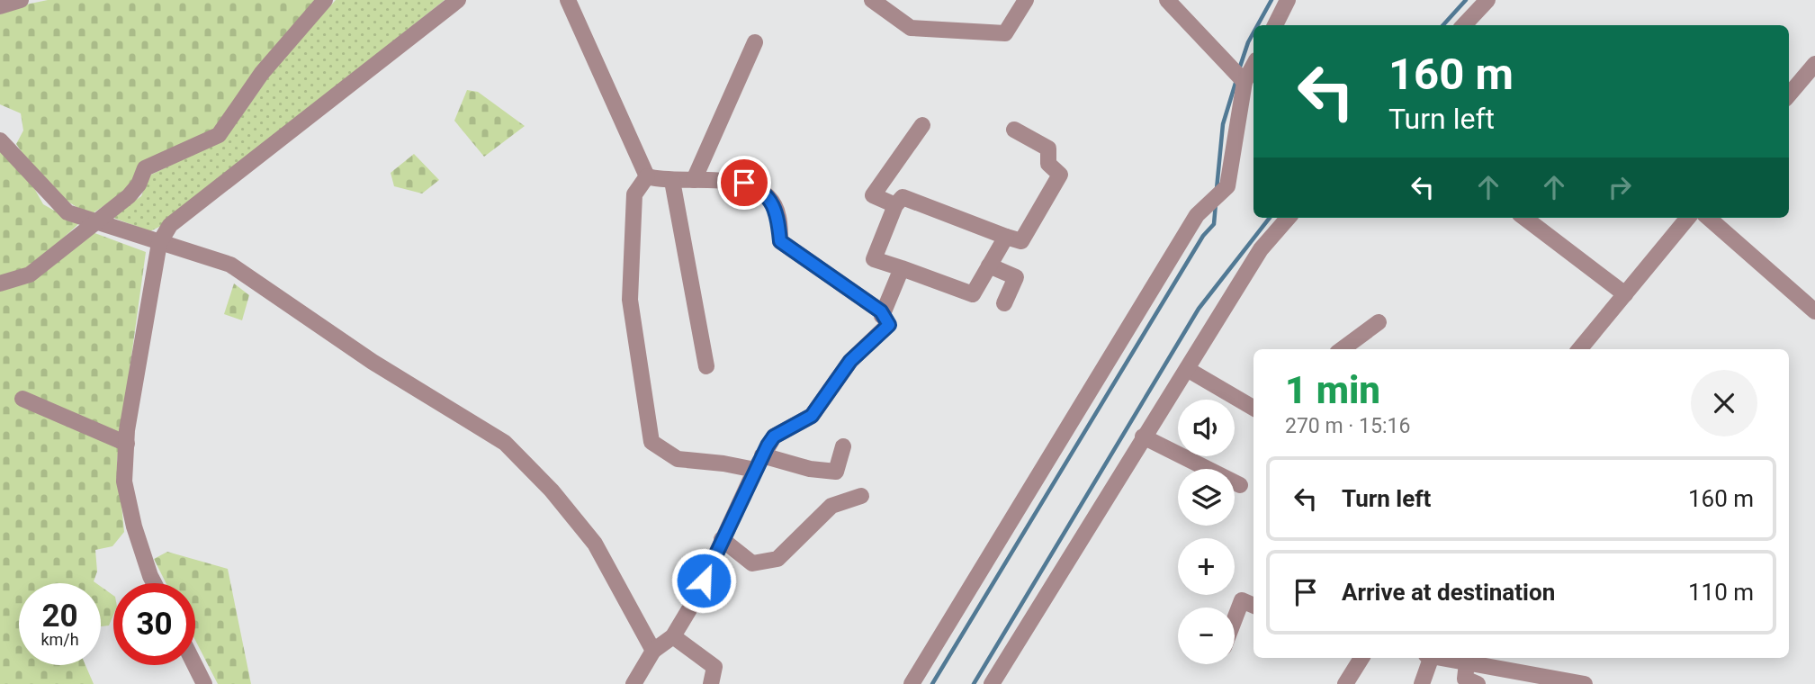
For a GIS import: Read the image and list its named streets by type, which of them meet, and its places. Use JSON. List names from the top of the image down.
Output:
{
  "page": {
    "turn": ["160 m", "Turn left"],
    "heading": ["1 min", "270 m · 15:16"],
    "map_buttons": ["+", "−"],
    "list": [
      {
        "name": "Turn left",
        "value": "160 m"
      },
      {
        "name": "Arrive at destination",
        "value": "110 m"
      }
    ],
    "speed": "20 km/h",
    "limit": "30"
  }
}
